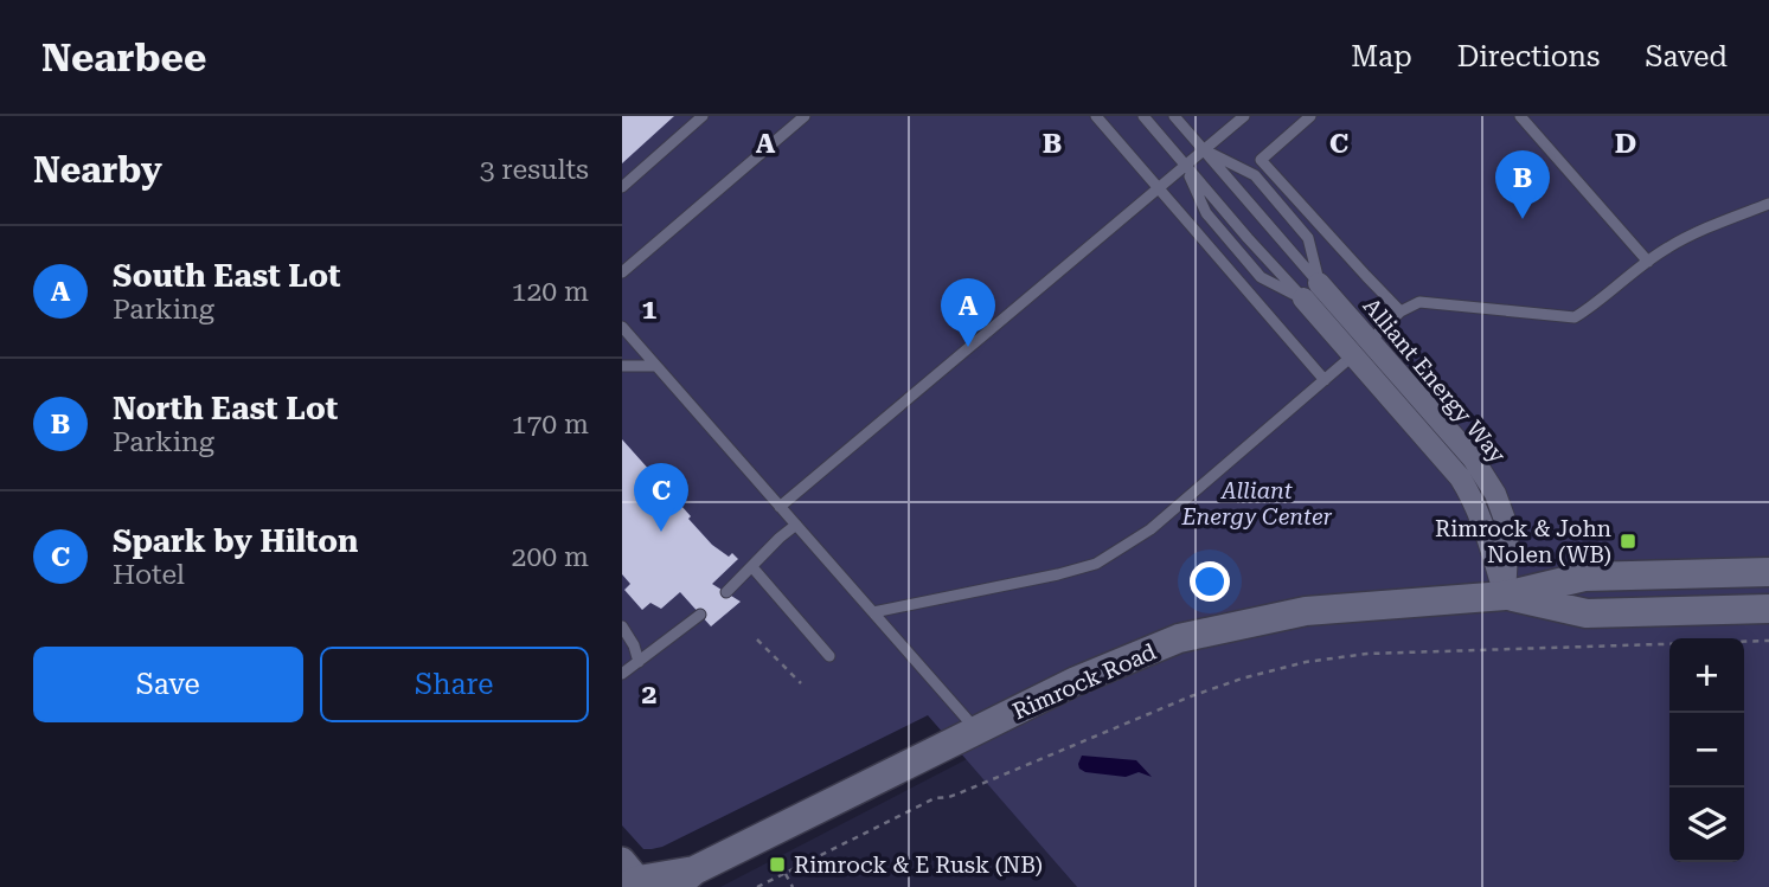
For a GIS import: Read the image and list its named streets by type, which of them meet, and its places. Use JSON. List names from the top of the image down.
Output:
{
  "streets": {
    "main road": ["Rimrock Road"],
    "street": ["Alliant Energy Way"]
  },
  "crossings": [
    ["Alliant Energy Way", "Rimrock Road"]
  ],
  "parks": ["Alliant Energy Center"],
  "places": {
    "transit": ["Rimrock & John Nolen (WB)", "Rimrock & E Rusk (NB)"]
  },
  "page": {
    "header": "Nearbee",
    "nav": ["Map", "Directions", "Saved"],
    "heading": ["Nearby", "3 results"],
    "pins": ["B", "A", "C"],
    "list": [
      {
        "mark": "A",
        "name": "South East Lot",
        "note": "Parking",
        "value": "120 m"
      },
      {
        "mark": "B",
        "name": "North East Lot",
        "note": "Parking",
        "value": "170 m"
      },
      {
        "mark": "C",
        "name": "Spark by Hilton",
        "note": "Hotel",
        "value": "200 m"
      }
    ],
    "buttons": ["Save", "Share"],
    "map_buttons": ["+", "−"]
  },
  "grid": {
    "columns": [
      "A",
      "B",
      "C",
      "D"
    ],
    "rows": ["1", "2"]
  }
}
